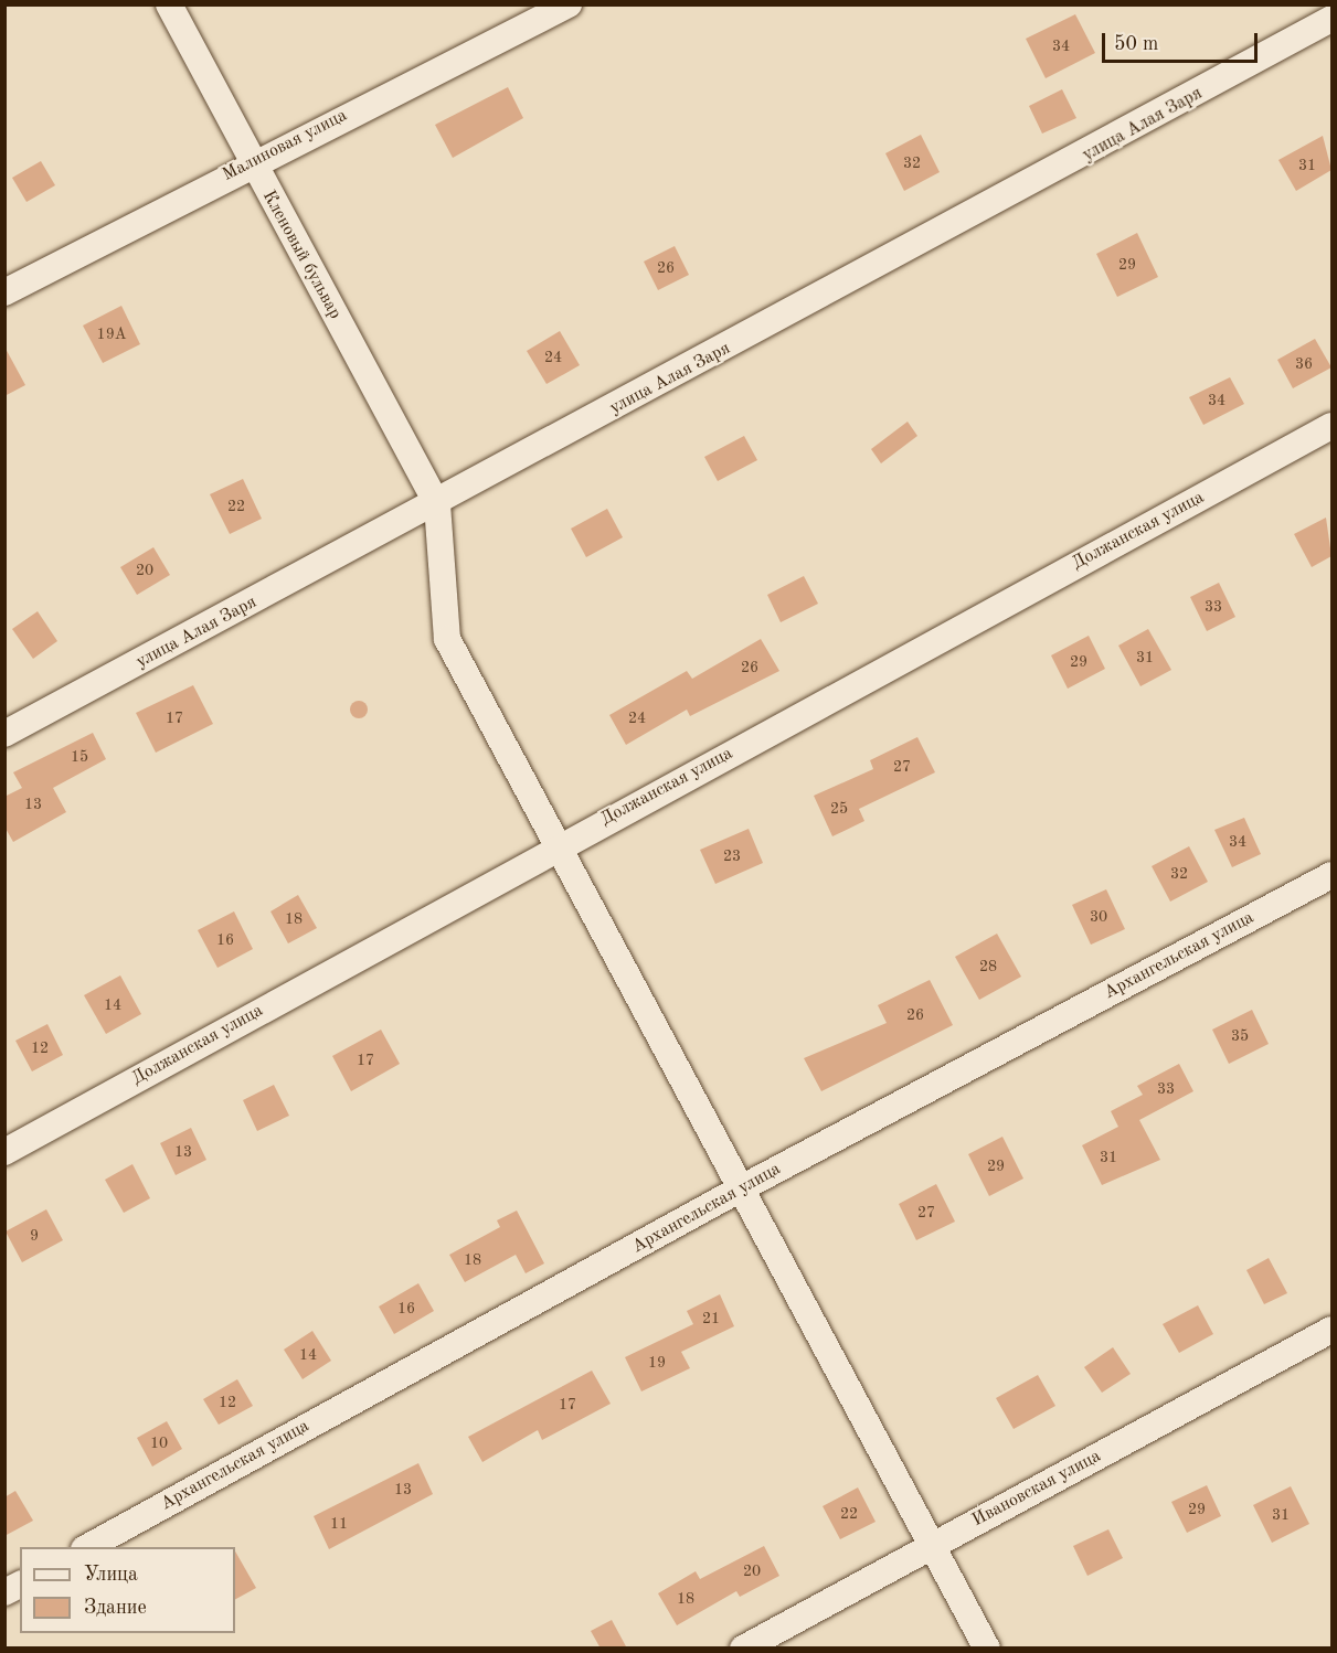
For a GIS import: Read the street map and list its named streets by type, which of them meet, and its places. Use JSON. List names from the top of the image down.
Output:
{
  "streets": {
    "street": [
      "улица Алая Заря",
      "Малиновая улица",
      "Кленовый бульвар",
      "Должанская улица",
      "Архангельская улица",
      "Ивановская улица"
    ]
  },
  "crossings": [
    ["улица Алая Заря", "Кленовый бульвар"],
    ["Малиновая улица", "Кленовый бульвар"]
  ],
  "house_numbers": [
    "34",
    "32",
    "31",
    "29",
    "26",
    "19А",
    "24",
    "36",
    "34",
    "22",
    "20",
    "33",
    "31",
    "29",
    "26",
    "17",
    "24",
    "15",
    "27",
    "13",
    "25",
    "34",
    "23",
    "32",
    "30",
    "18",
    "16",
    "28",
    "14",
    "26",
    "35",
    "12",
    "17",
    "33",
    "13",
    "31",
    "29",
    "27",
    "9",
    "18",
    "16",
    "21",
    "14",
    "19",
    "12",
    "17",
    "10",
    "13",
    "29",
    "22",
    "31",
    "11",
    "20",
    "18"
  ],
  "legend": ["Улица", "Здание"],
  "scale_bar": "50 m"
}
